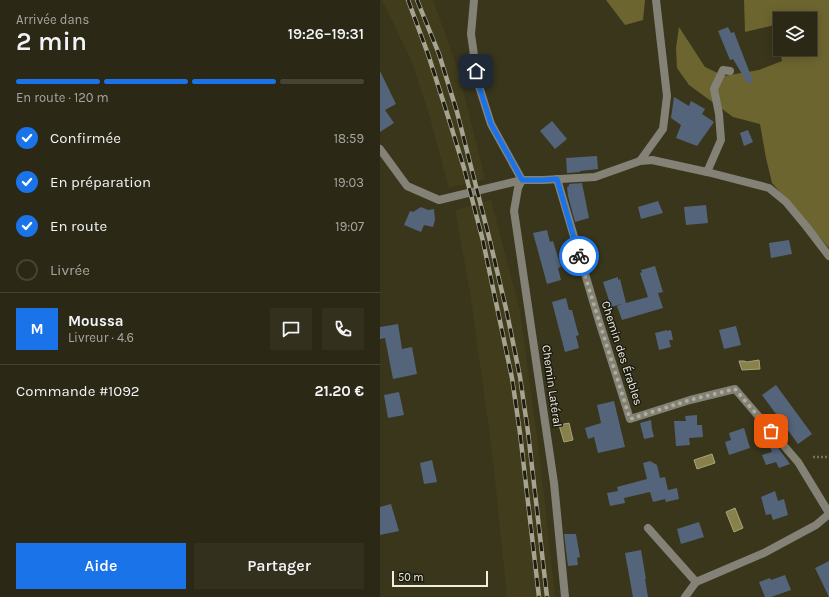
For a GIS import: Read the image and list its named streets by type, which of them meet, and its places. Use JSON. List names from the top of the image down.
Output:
{
  "streets": {
    "street": ["Chemin des Érables", "Chemin Latéral"]
  },
  "scale_bar": "50 m",
  "page": {
    "heading": ["2 min", "Arrivée dans", "19:26–19:31"],
    "panel": [
      "Moussa",
      "Livreur · 4.6",
      "Commande #1092",
      "21.20 €"
    ],
    "bar": "En route · 120 m",
    "list": [
      ["Confirmée", "18:59"],
      ["En préparation", "19:03"],
      ["En route", "19:07"],
      "Livrée"
    ],
    "round": "M",
    "buttons": ["Aide", "Partager"],
    "scale": "50 m"
  }
}
